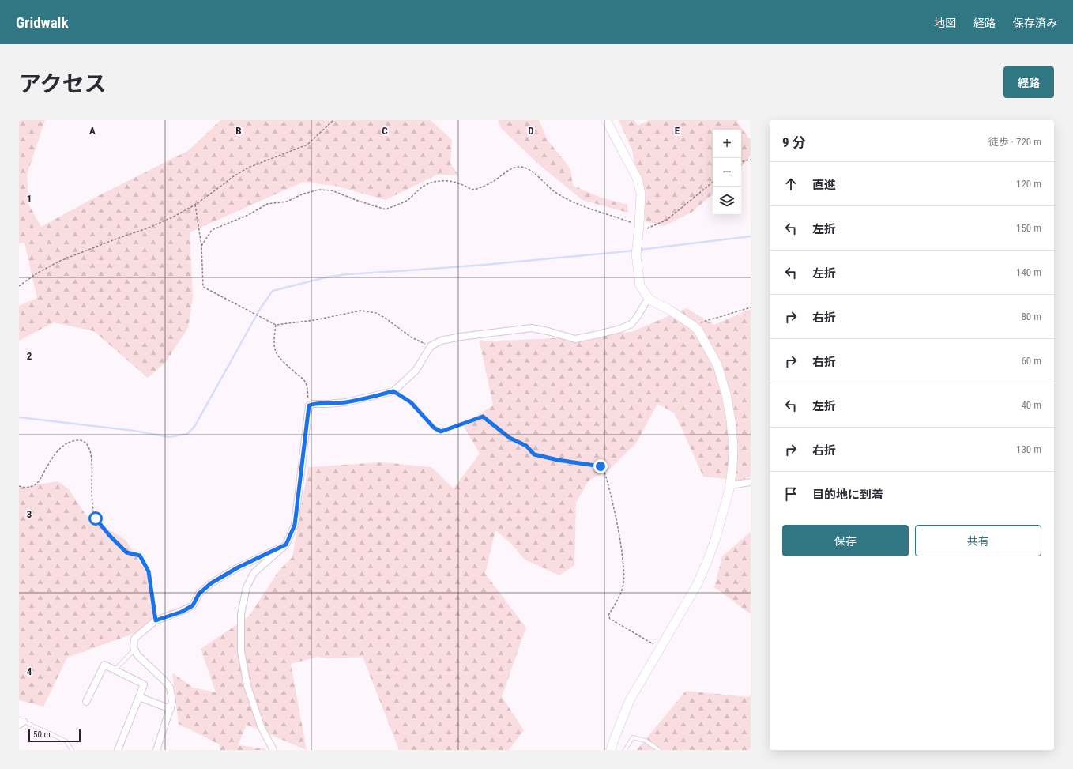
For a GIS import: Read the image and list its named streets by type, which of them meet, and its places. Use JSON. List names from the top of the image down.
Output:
{
  "scale_bar": "50 m",
  "page": {
    "header": "Gridwalk",
    "nav": ["地図", "経路", "保存済み"],
    "title": "アクセス",
    "buttons": [
      "経路",
      ["保存", "共有"]
    ],
    "heading": ["9 分", "徒歩 · 720 m"],
    "map_buttons": ["+", "−"],
    "list": [
      ["直進", "120 m"],
      ["左折", "150 m"],
      ["左折", "140 m"],
      ["右折", "80 m"],
      ["右折", "60 m"],
      ["左折", "40 m"],
      ["右折", "130 m"],
      "目的地に到着"
    ],
    "scale": "50 m"
  },
  "grid": {
    "columns": [
      "A",
      "B",
      "C",
      "D",
      "E"
    ],
    "rows": [
      "1",
      "2",
      "3",
      "4"
    ]
  }
}
